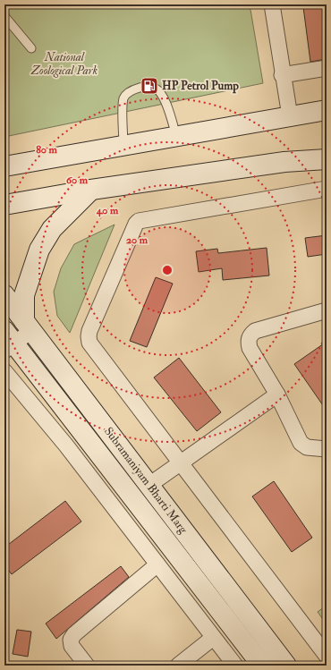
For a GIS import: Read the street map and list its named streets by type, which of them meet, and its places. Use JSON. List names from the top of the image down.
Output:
{
  "streets": {
    "main road": ["Subramaniyam Bharti Marg"]
  },
  "parks": ["National Zoological Park"],
  "places": {
    "fuel station": ["HP Petrol Pump"]
  },
  "rings": [
    "80 m",
    "60 m",
    "40 m",
    "20 m"
  ]
}
